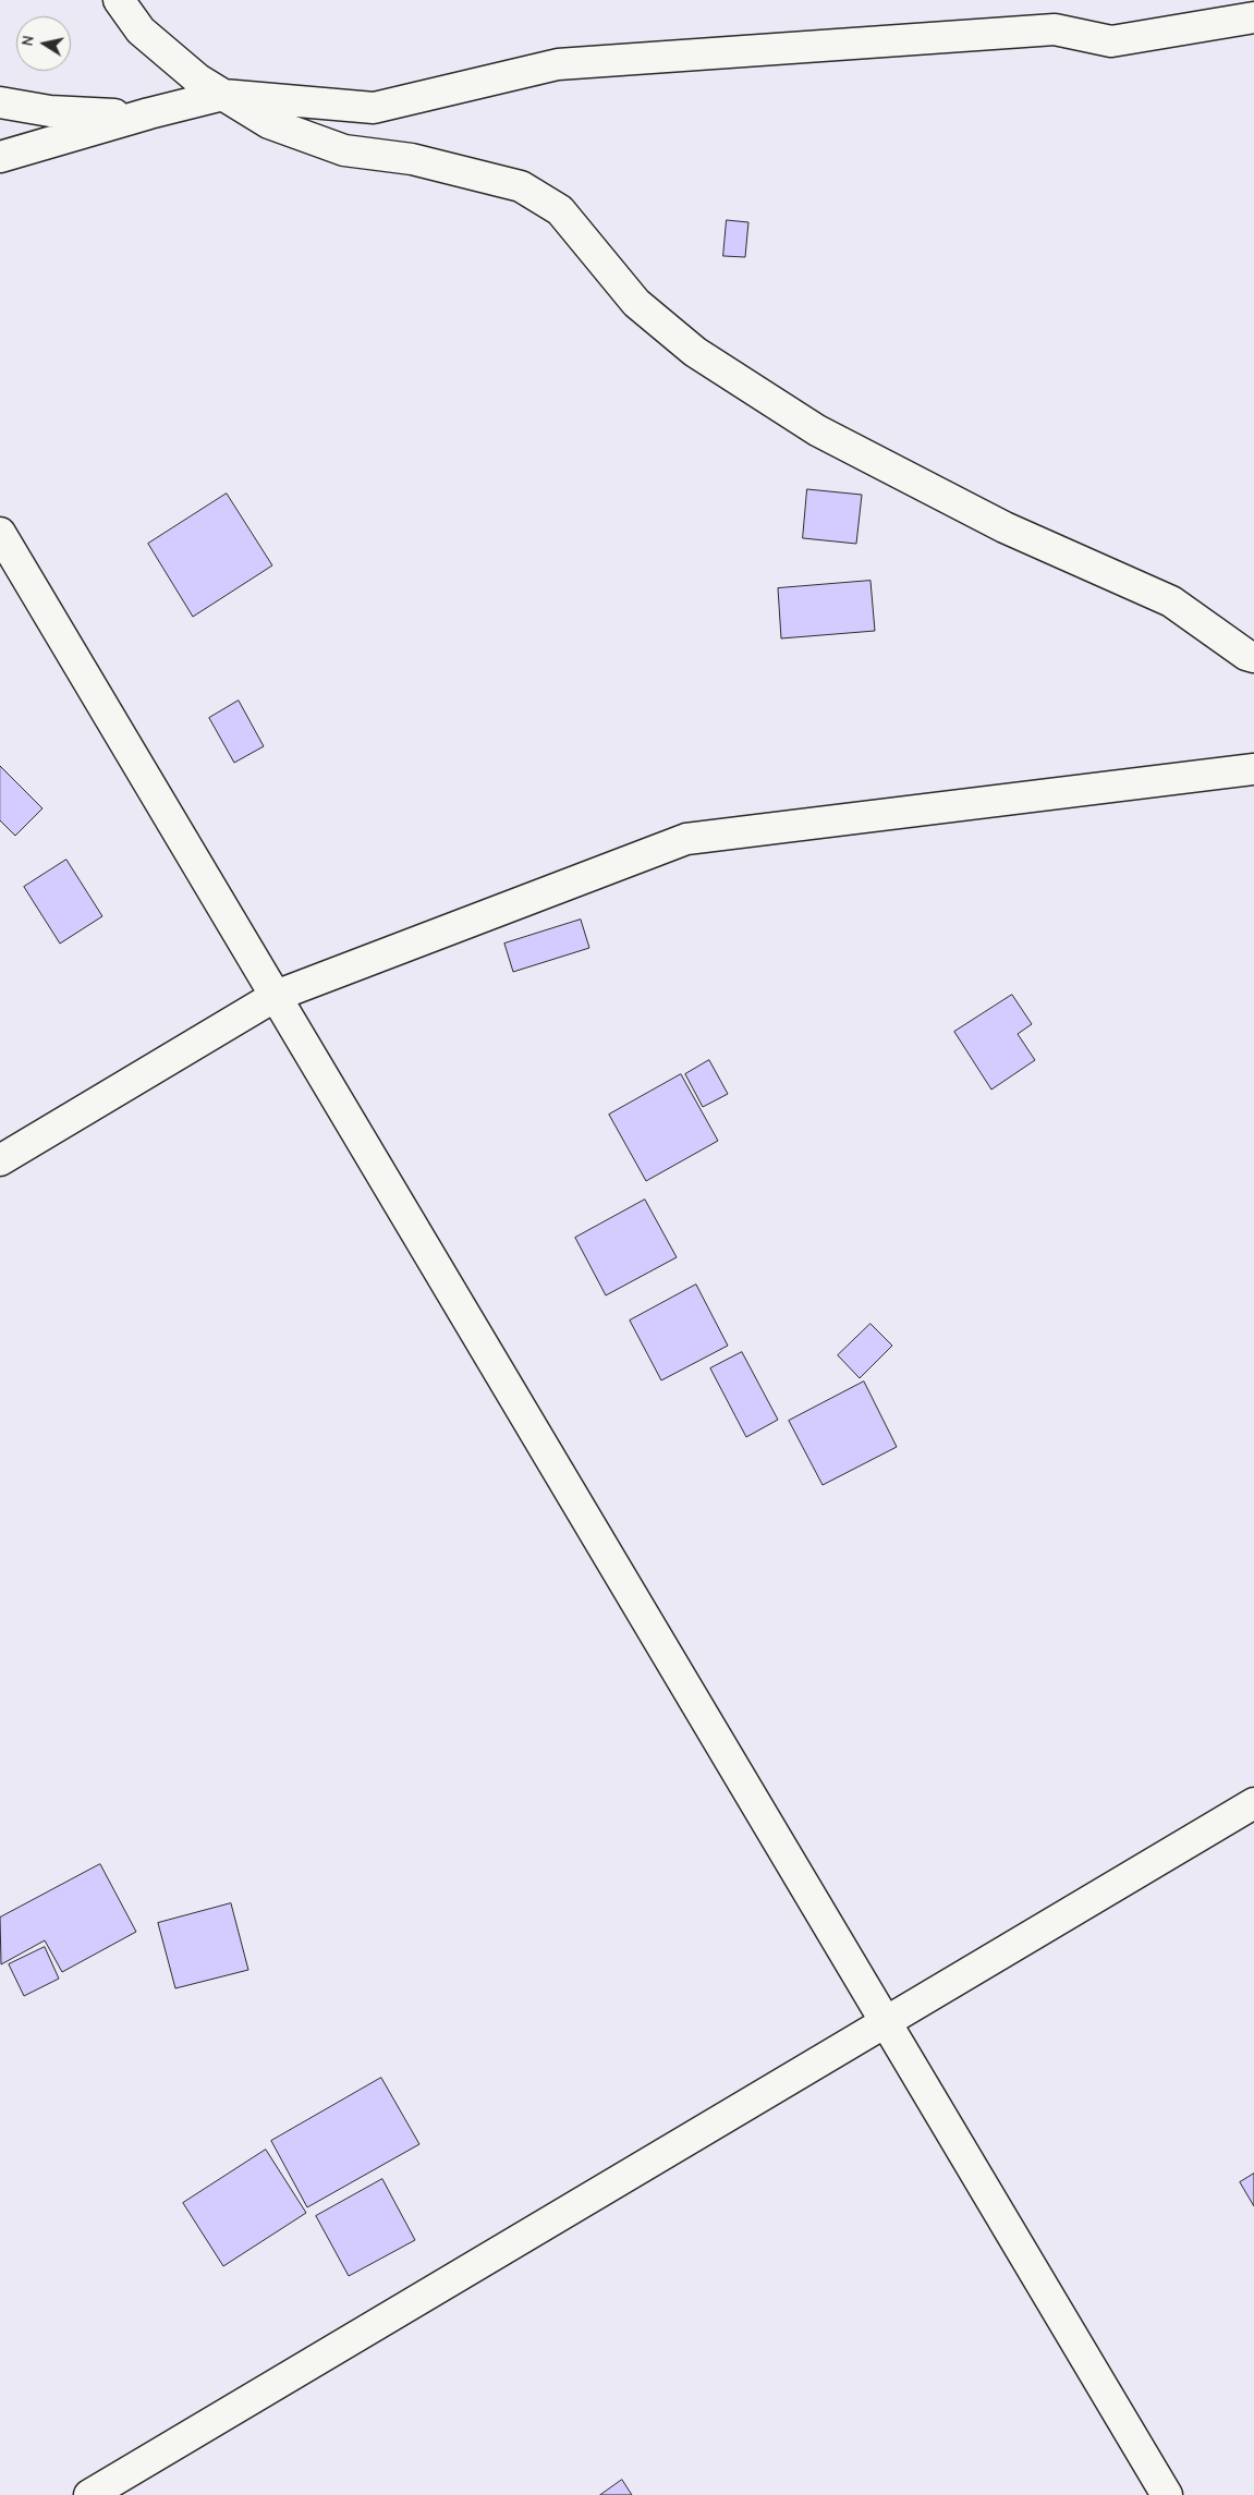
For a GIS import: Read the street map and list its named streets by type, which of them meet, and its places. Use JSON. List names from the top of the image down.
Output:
{
  "north": "left"
}
